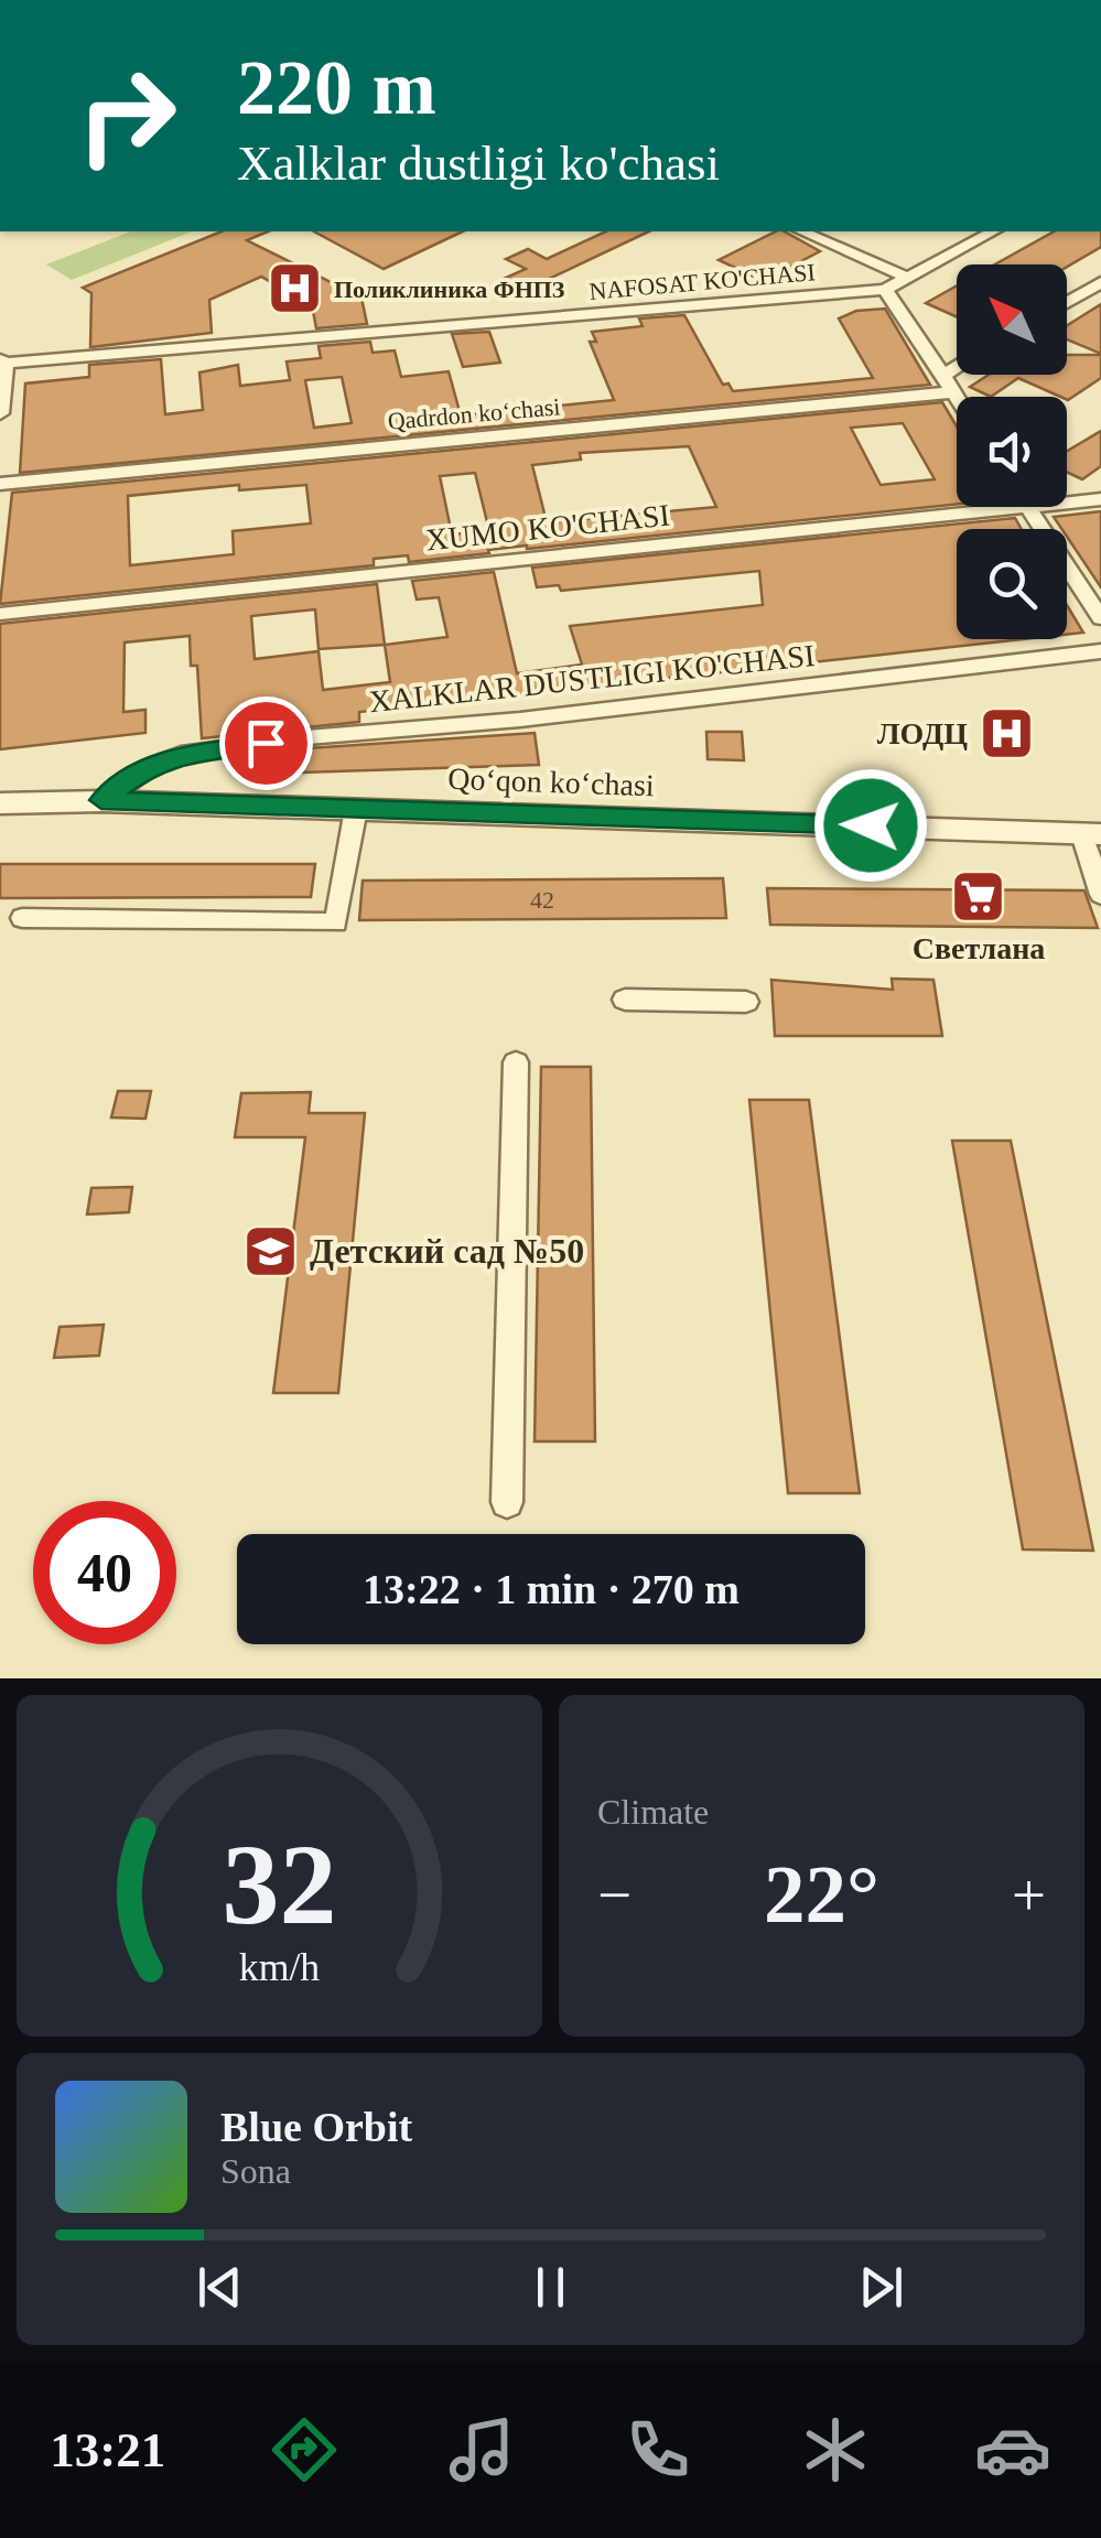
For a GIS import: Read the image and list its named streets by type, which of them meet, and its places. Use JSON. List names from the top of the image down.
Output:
{
  "streets": {
    "street": [
      "NAFOSAT KO'CHASI",
      "Qadrdon koʻchasi",
      "XUMO KO'CHASI",
      "XALKLAR DUSTLIGI KO'CHASI",
      "Qoʻqon koʻchasi"
    ]
  },
  "crossings": [
    ["XALKLAR DUSTLIGI KO'CHASI", "Qoʻqon koʻchasi"]
  ],
  "places": {
    "hospital": ["Поликлиника ФНПЗ", "ЛОДЦ"],
    "supermarket": ["Светлана"],
    "school or university": ["Детский сад №50"]
  },
  "house_numbers": ["42"],
  "north": "top left",
  "page": {
    "turn": ["220 m", "Xalklar dustligi ko'chasi"],
    "limit": "40",
    "trip": "13:22 · 1 min · 270 m",
    "tile": "Climate",
    "heat": ["−", "22°", "+"],
    "song": ["Blue Orbit", "Sona"],
    "tabs": "13:21",
    "gauge": ["32", "km/h"]
  }
}
